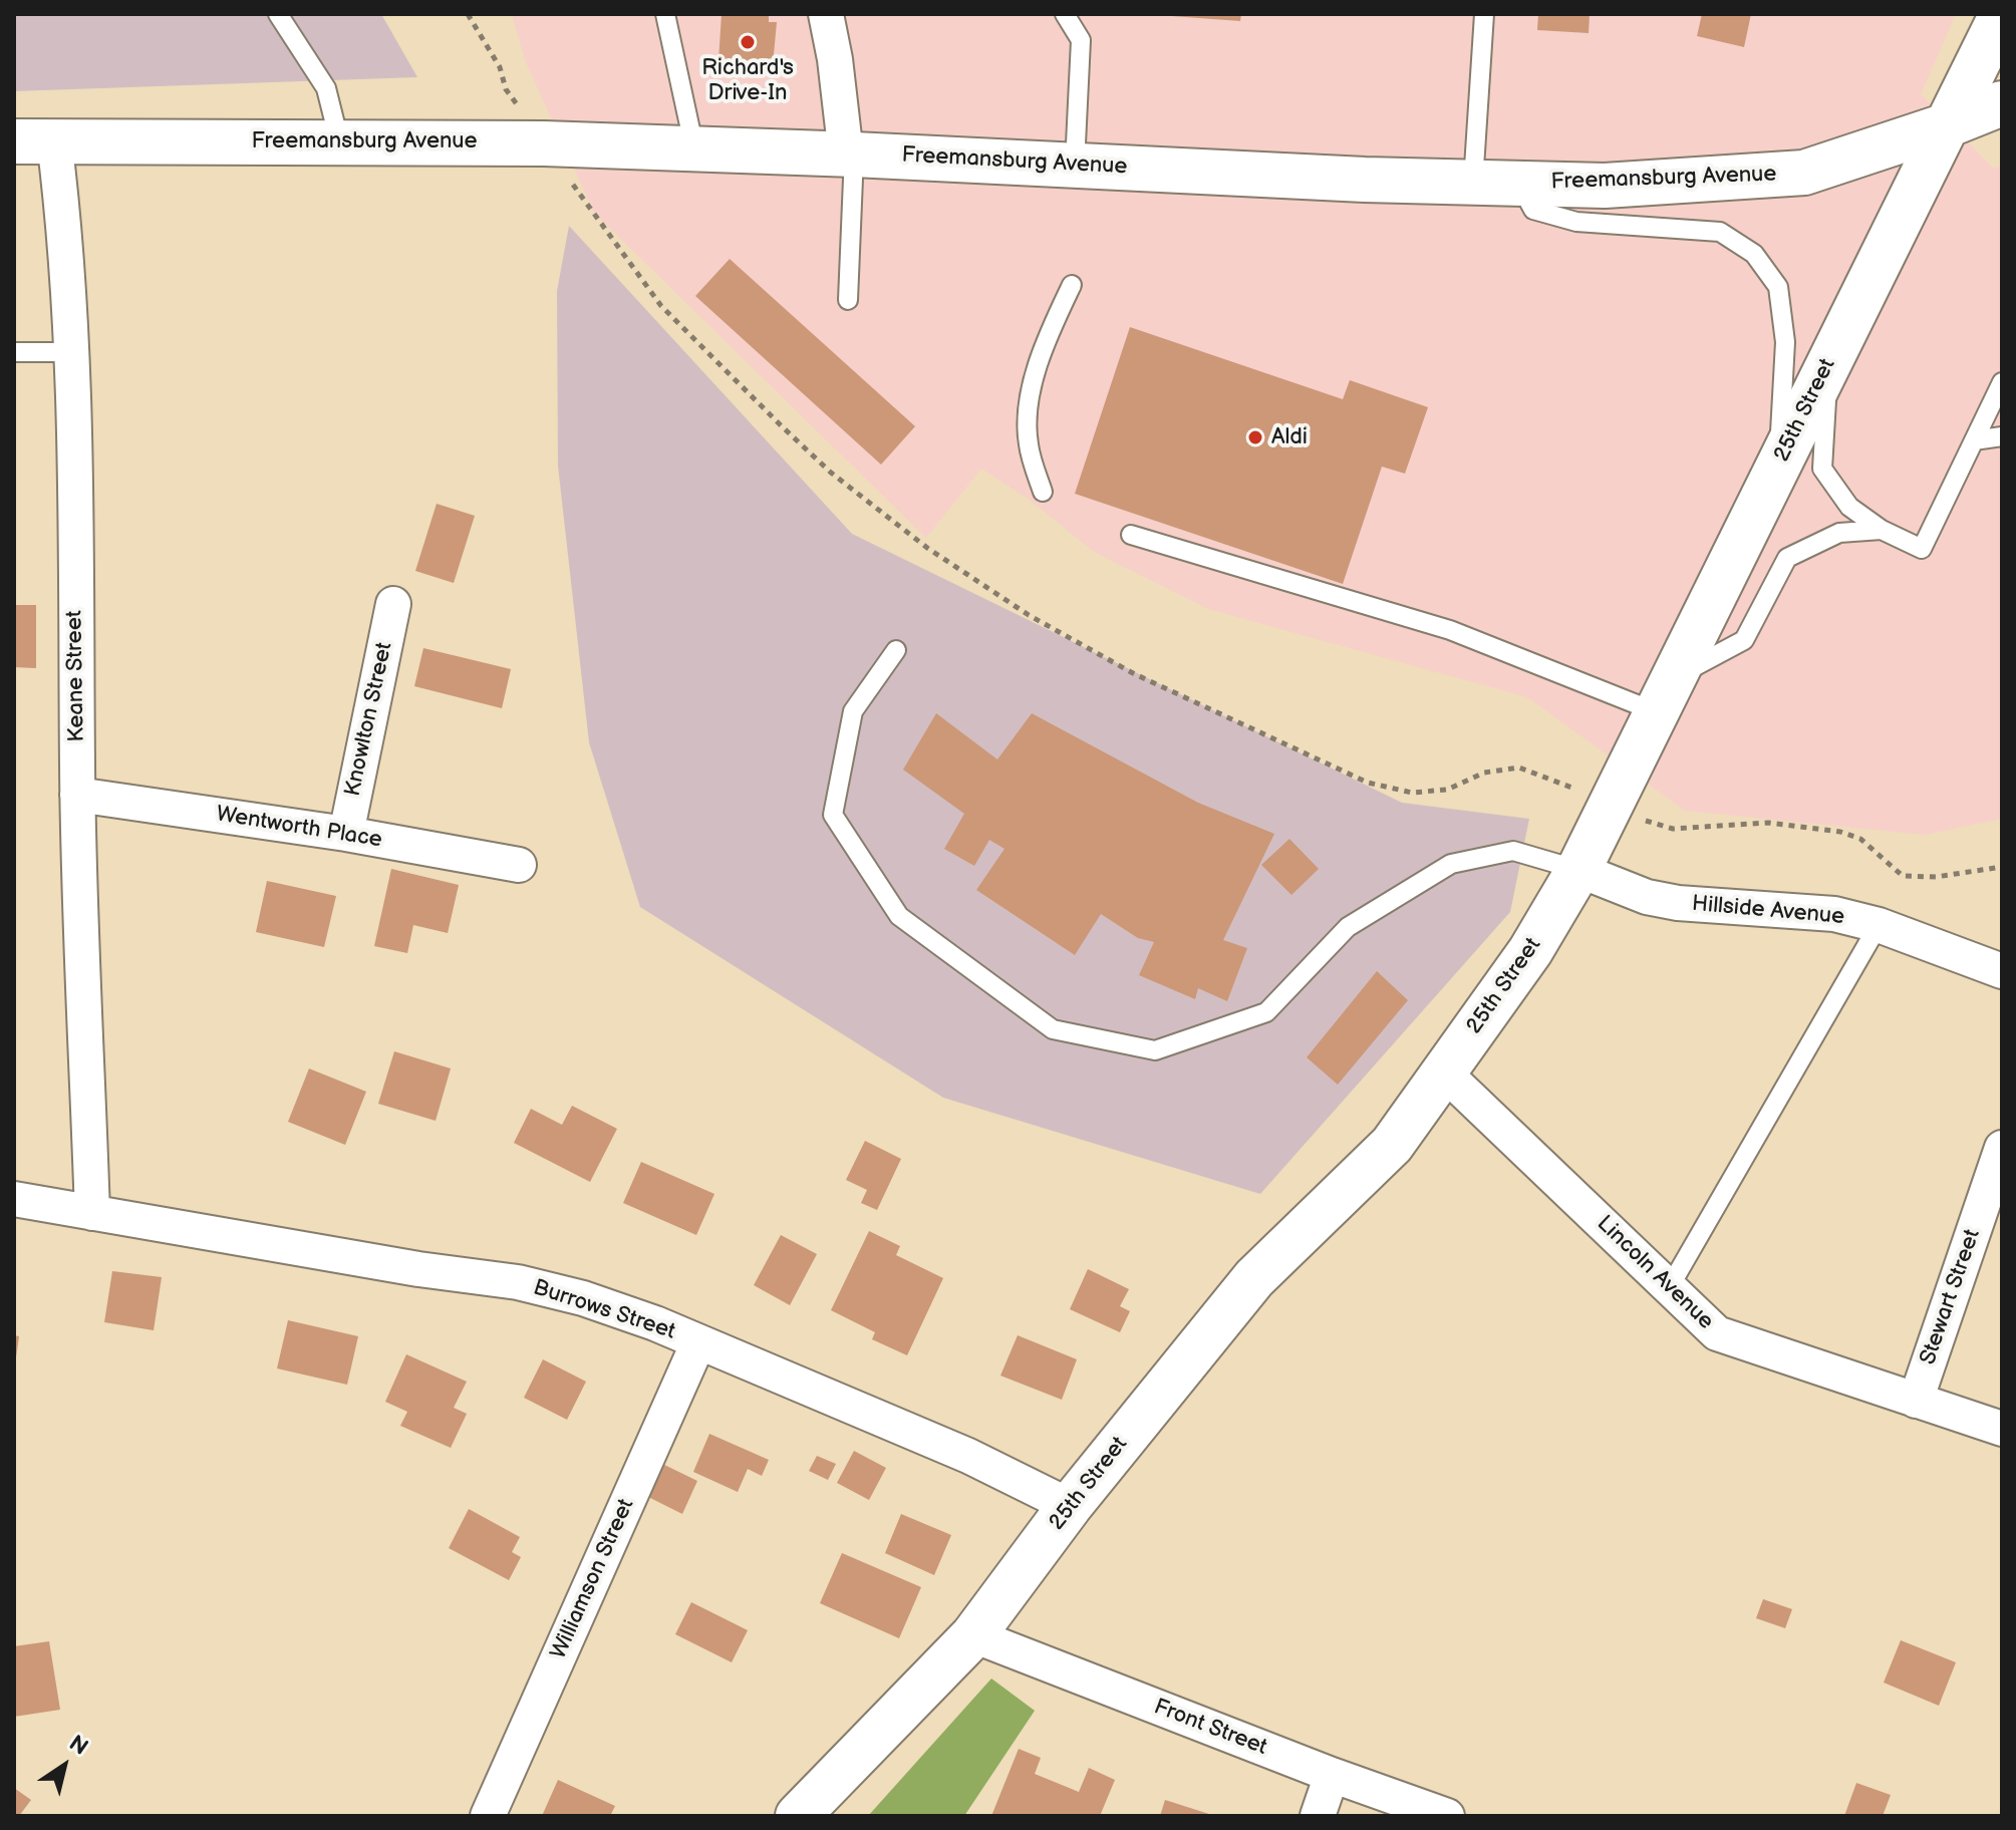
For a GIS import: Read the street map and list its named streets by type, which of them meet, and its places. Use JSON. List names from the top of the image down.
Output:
{
  "streets": {
    "main road": ["Freemansburg Avenue", "25th Street"],
    "street": [
      "Keane Street",
      "Knowlton Street",
      "Wentworth Place",
      "Hillside Avenue",
      "Lincoln Avenue",
      "Stewart Street",
      "Burrows Street",
      "Williamson Street",
      "Front Street"
    ]
  },
  "crossings": [
    ["Freemansburg Avenue", "25th Street"],
    ["Freemansburg Avenue", "Keane Street"],
    ["25th Street", "Hillside Avenue"],
    ["25th Street", "Lincoln Avenue"],
    ["25th Street", "Burrows Street"],
    ["25th Street", "Front Street"],
    ["Keane Street", "Wentworth Place"],
    ["Keane Street", "Burrows Street"],
    ["Knowlton Street", "Wentworth Place"],
    ["Lincoln Avenue", "Stewart Street"],
    ["Burrows Street", "Williamson Street"]
  ],
  "places": ["Richard's Drive-In", "Aldi"],
  "north": "top right"
}
